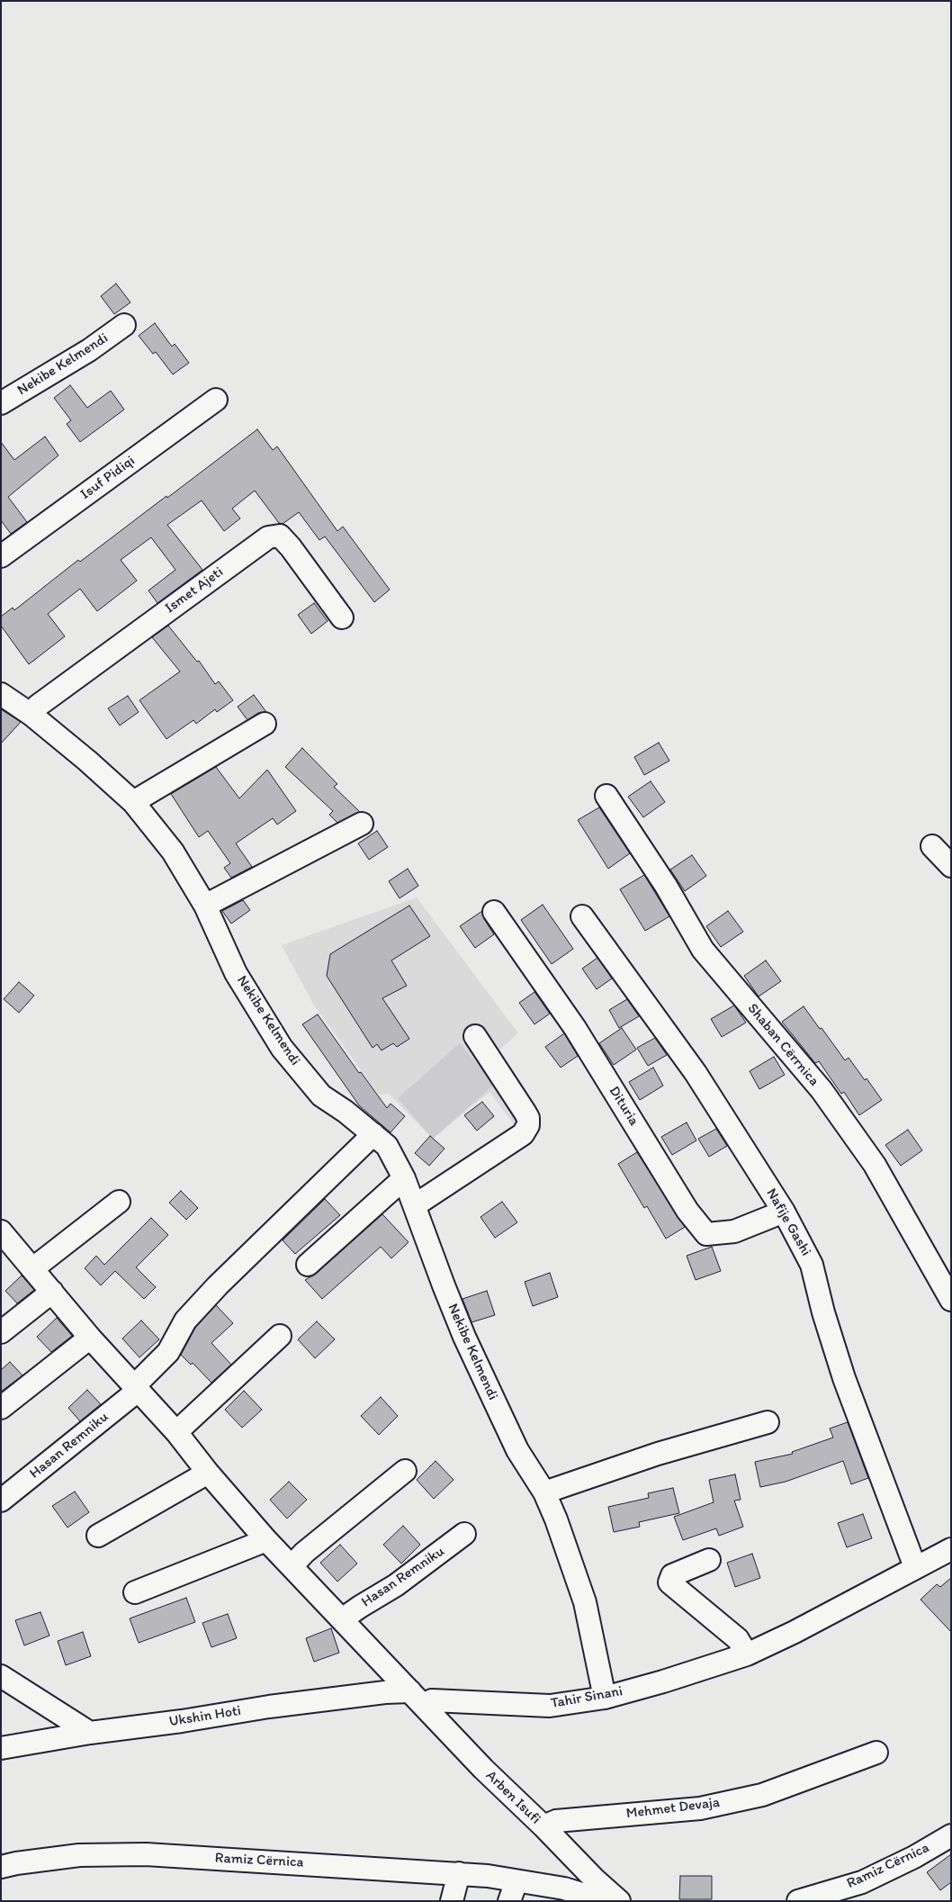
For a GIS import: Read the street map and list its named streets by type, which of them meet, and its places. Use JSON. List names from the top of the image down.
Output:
{
  "streets": {
    "street": [
      "Nekibe Kelmendi",
      "Isuf Pidiqi",
      "Ismet Ajeti",
      "Shaban Cërrnica",
      "Dituria",
      "Nafije Gashi",
      "Hasan Remniku",
      "Tahir Sinani",
      "Ukshin Hoti",
      "Arben Isufi",
      "Mehmet Devaja",
      "Ramiz Cërnica"
    ]
  },
  "crossings": [
    ["Nekibe Kelmendi", "Ismet Ajeti"],
    ["Nekibe Kelmendi", "Hasan Remniku"],
    ["Nekibe Kelmendi", "Tahir Sinani"],
    ["Dituria", "Nafije Gashi"],
    ["Nafije Gashi", "Tahir Sinani"],
    ["Tahir Sinani", "Ukshin Hoti"],
    ["Tahir Sinani", "Arben Isufi"],
    ["Ukshin Hoti", "Arben Isufi"],
    ["Arben Isufi", "Mehmet Devaja"]
  ]
}
